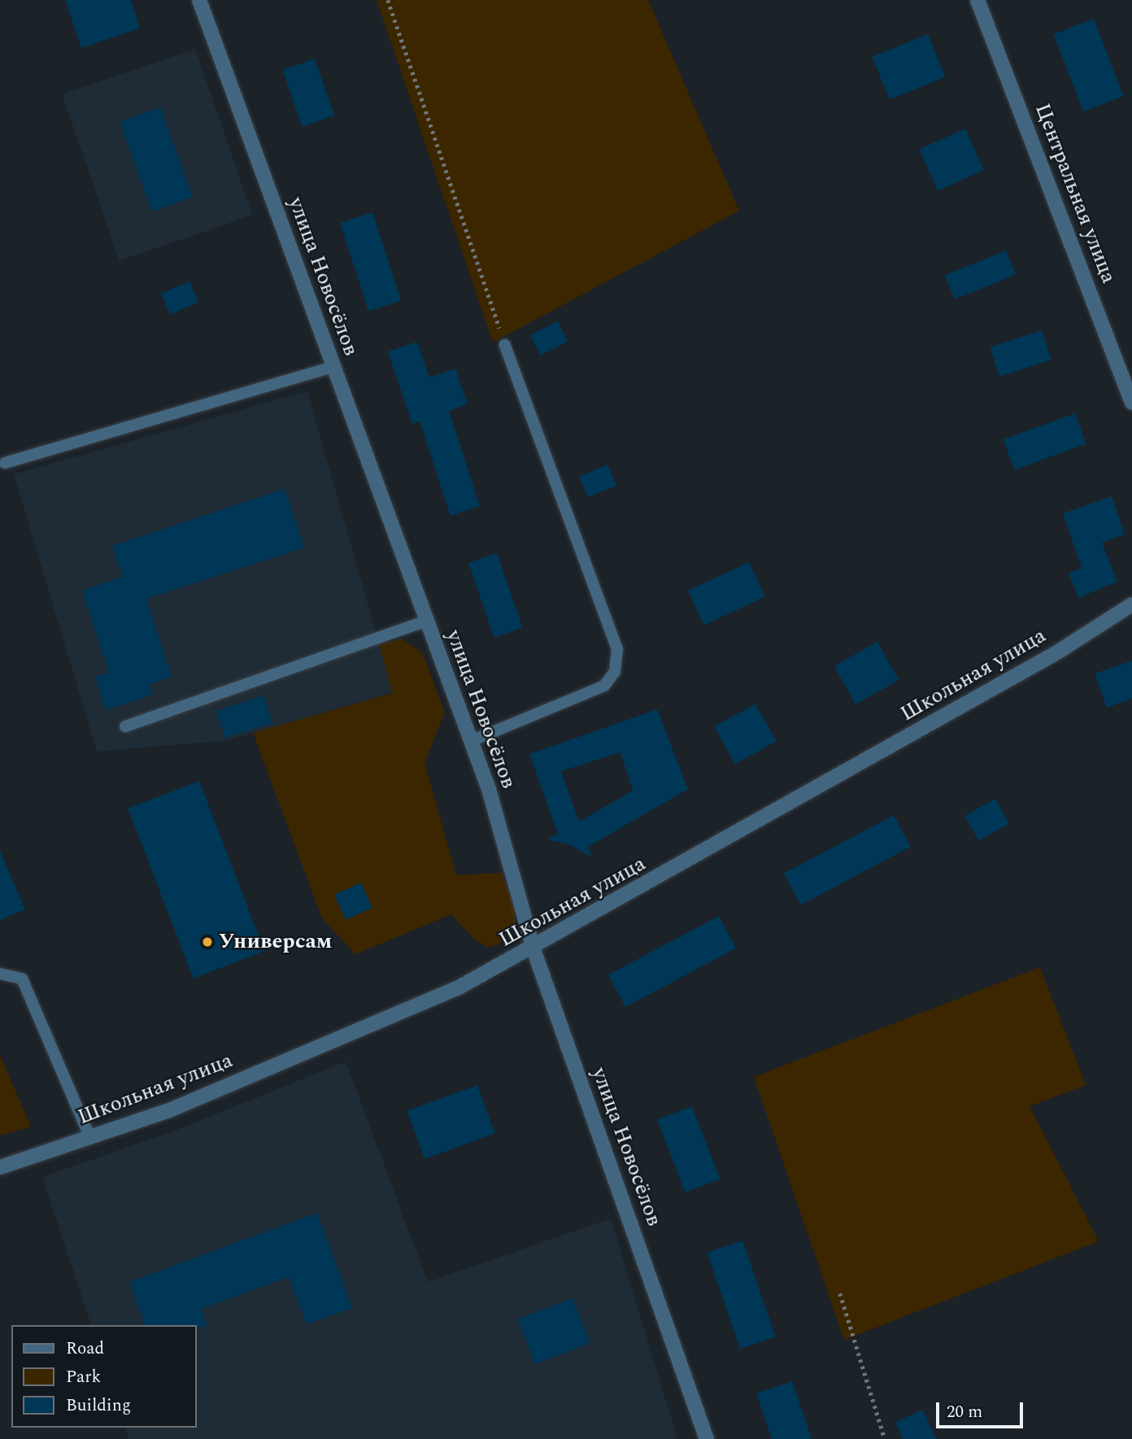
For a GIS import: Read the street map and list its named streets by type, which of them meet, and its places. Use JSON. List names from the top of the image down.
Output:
{
  "streets": {
    "street": ["Центральная улица", "улица Новосёлов", "Школьная улица"]
  },
  "crossings": [
    ["улица Новосёлов", "Школьная улица"]
  ],
  "places": ["Универсам"],
  "legend": ["Road", "Park", "Building"],
  "scale_bar": "20 m"
}
